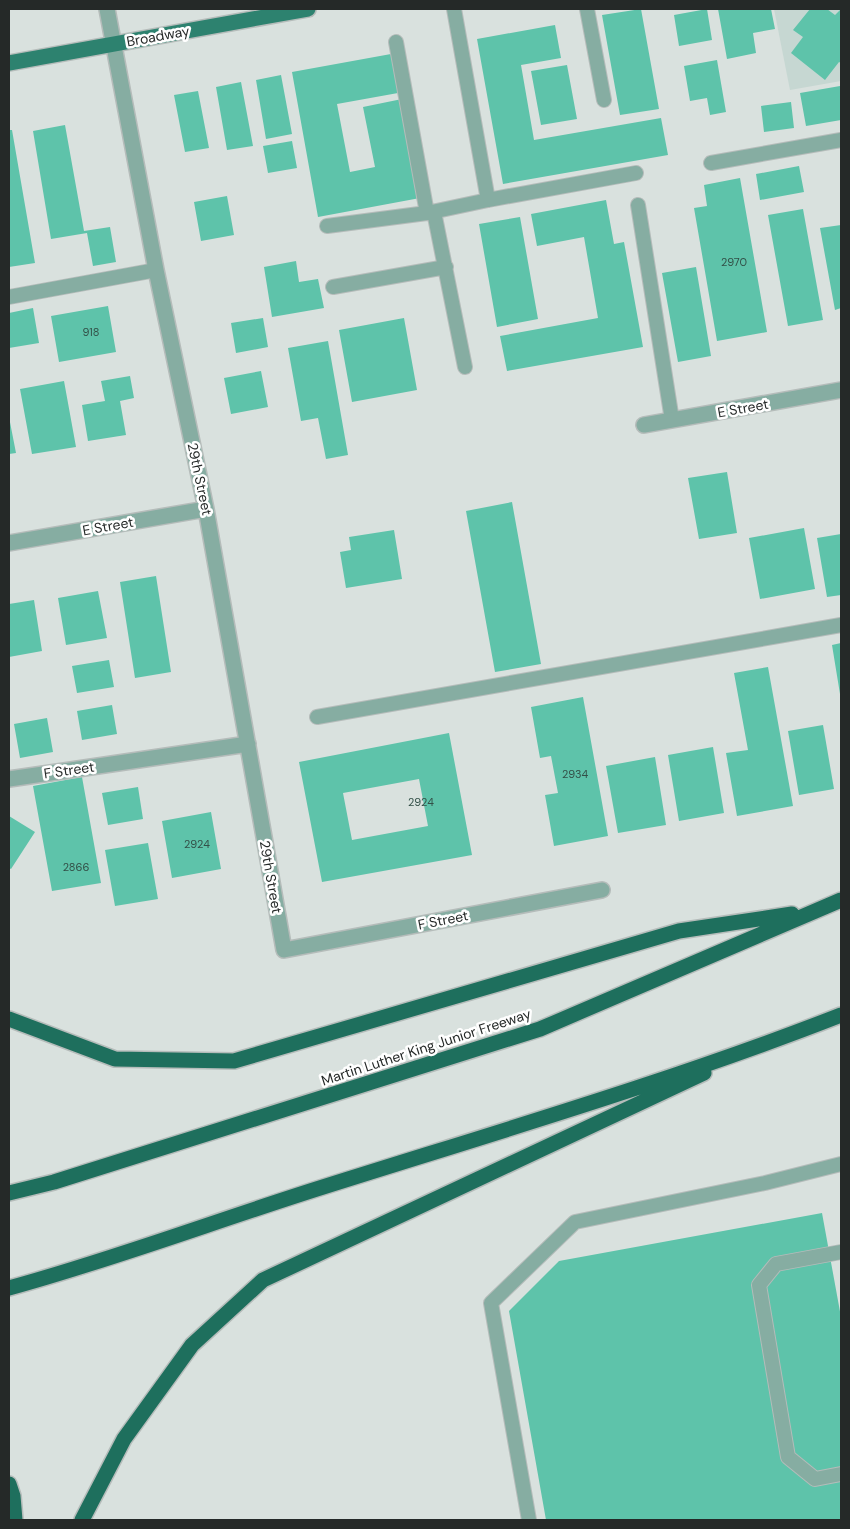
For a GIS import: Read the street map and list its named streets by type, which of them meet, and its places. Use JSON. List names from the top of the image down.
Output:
{
  "streets": {
    "highway": ["Martin Luther King Junior Freeway"],
    "main road": ["Broadway"],
    "street": ["E Street", "29th Street", "F Street"]
  },
  "crossings": [
    ["Broadway", "29th Street"],
    ["E Street", "29th Street"],
    ["29th Street", "F Street"]
  ],
  "house_numbers": [
    "2970",
    "918",
    "2934",
    "2924",
    "2924",
    "2866"
  ]
}
